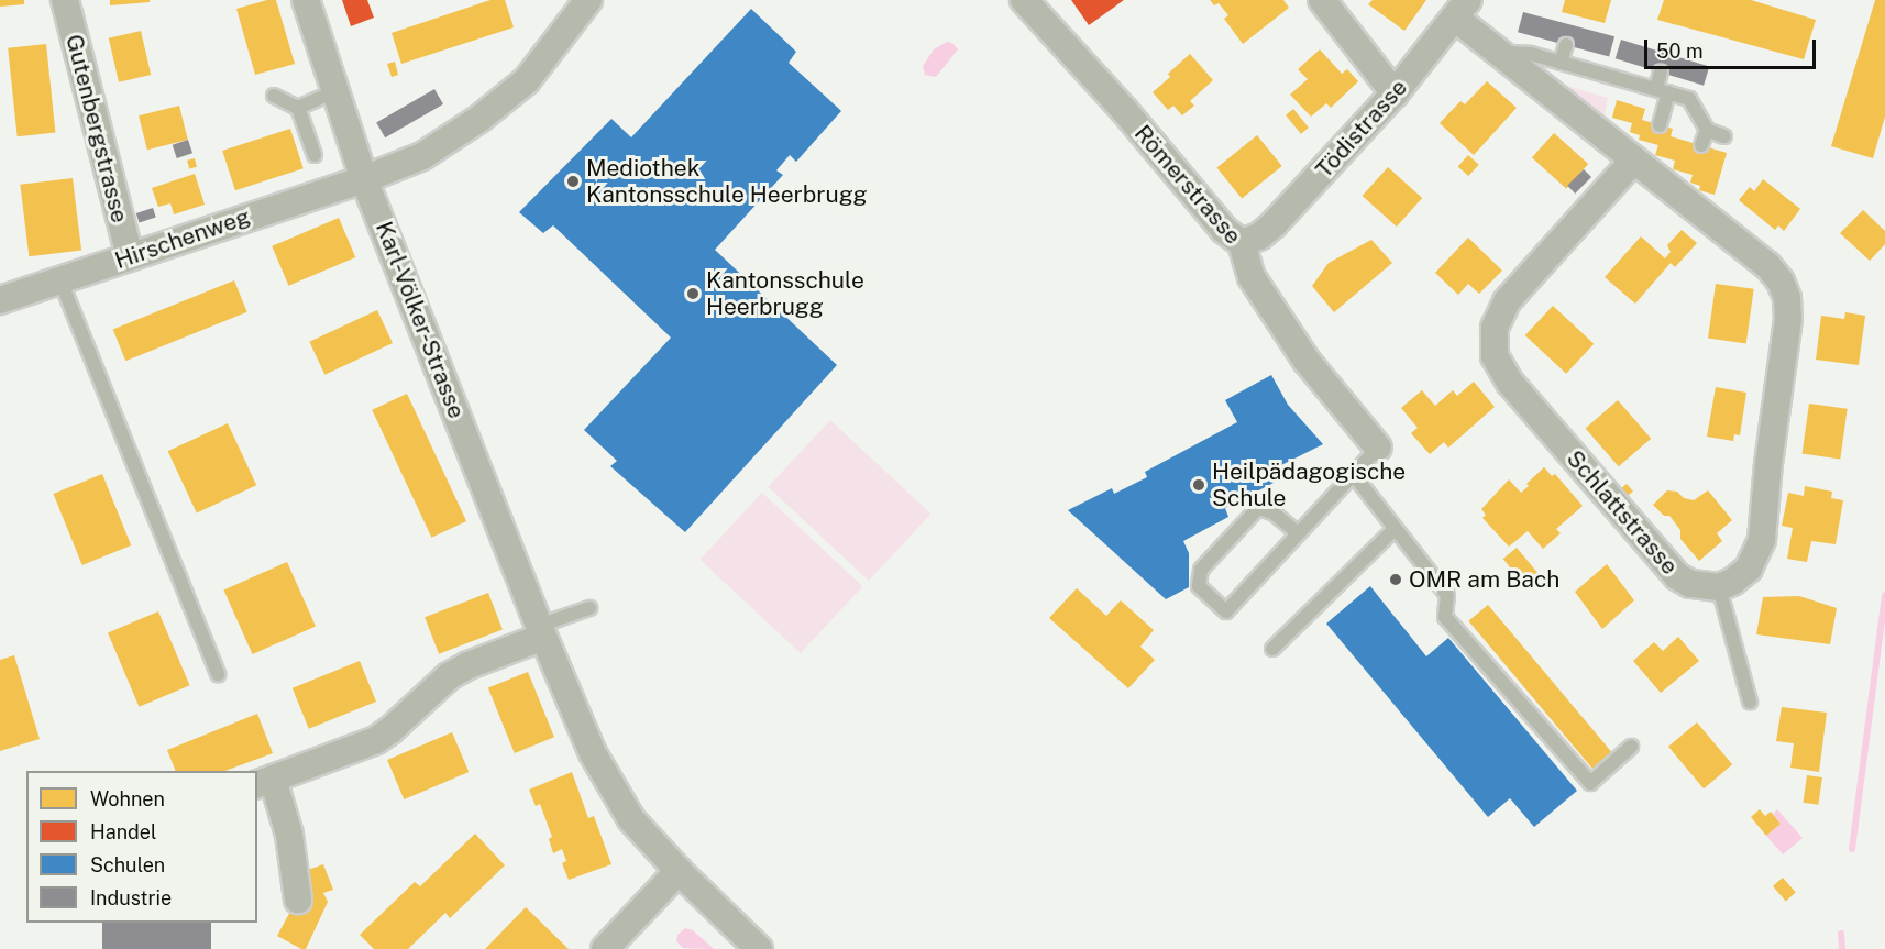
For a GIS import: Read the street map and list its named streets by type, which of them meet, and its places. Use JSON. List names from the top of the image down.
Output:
{
  "streets": {
    "street": [
      "Gutenbergstrasse",
      "Tödistrasse",
      "Römerstrasse",
      "Hirschenweg",
      "Karl-Völker-Strasse",
      "Schlattstrasse"
    ]
  },
  "crossings": [
    ["Gutenbergstrasse", "Hirschenweg"],
    ["Tödistrasse", "Römerstrasse"],
    ["Hirschenweg", "Karl-Völker-Strasse"]
  ],
  "places": [
    "Mediothek Kantonsschule Heerbrugg",
    "Kantonsschule Heerbrugg",
    "Heilpädagogische Schule",
    "OMR am Bach"
  ],
  "legend": [
    "Wohnen",
    "Handel",
    "Schulen",
    "Industrie"
  ],
  "scale_bar": "50 m"
}
